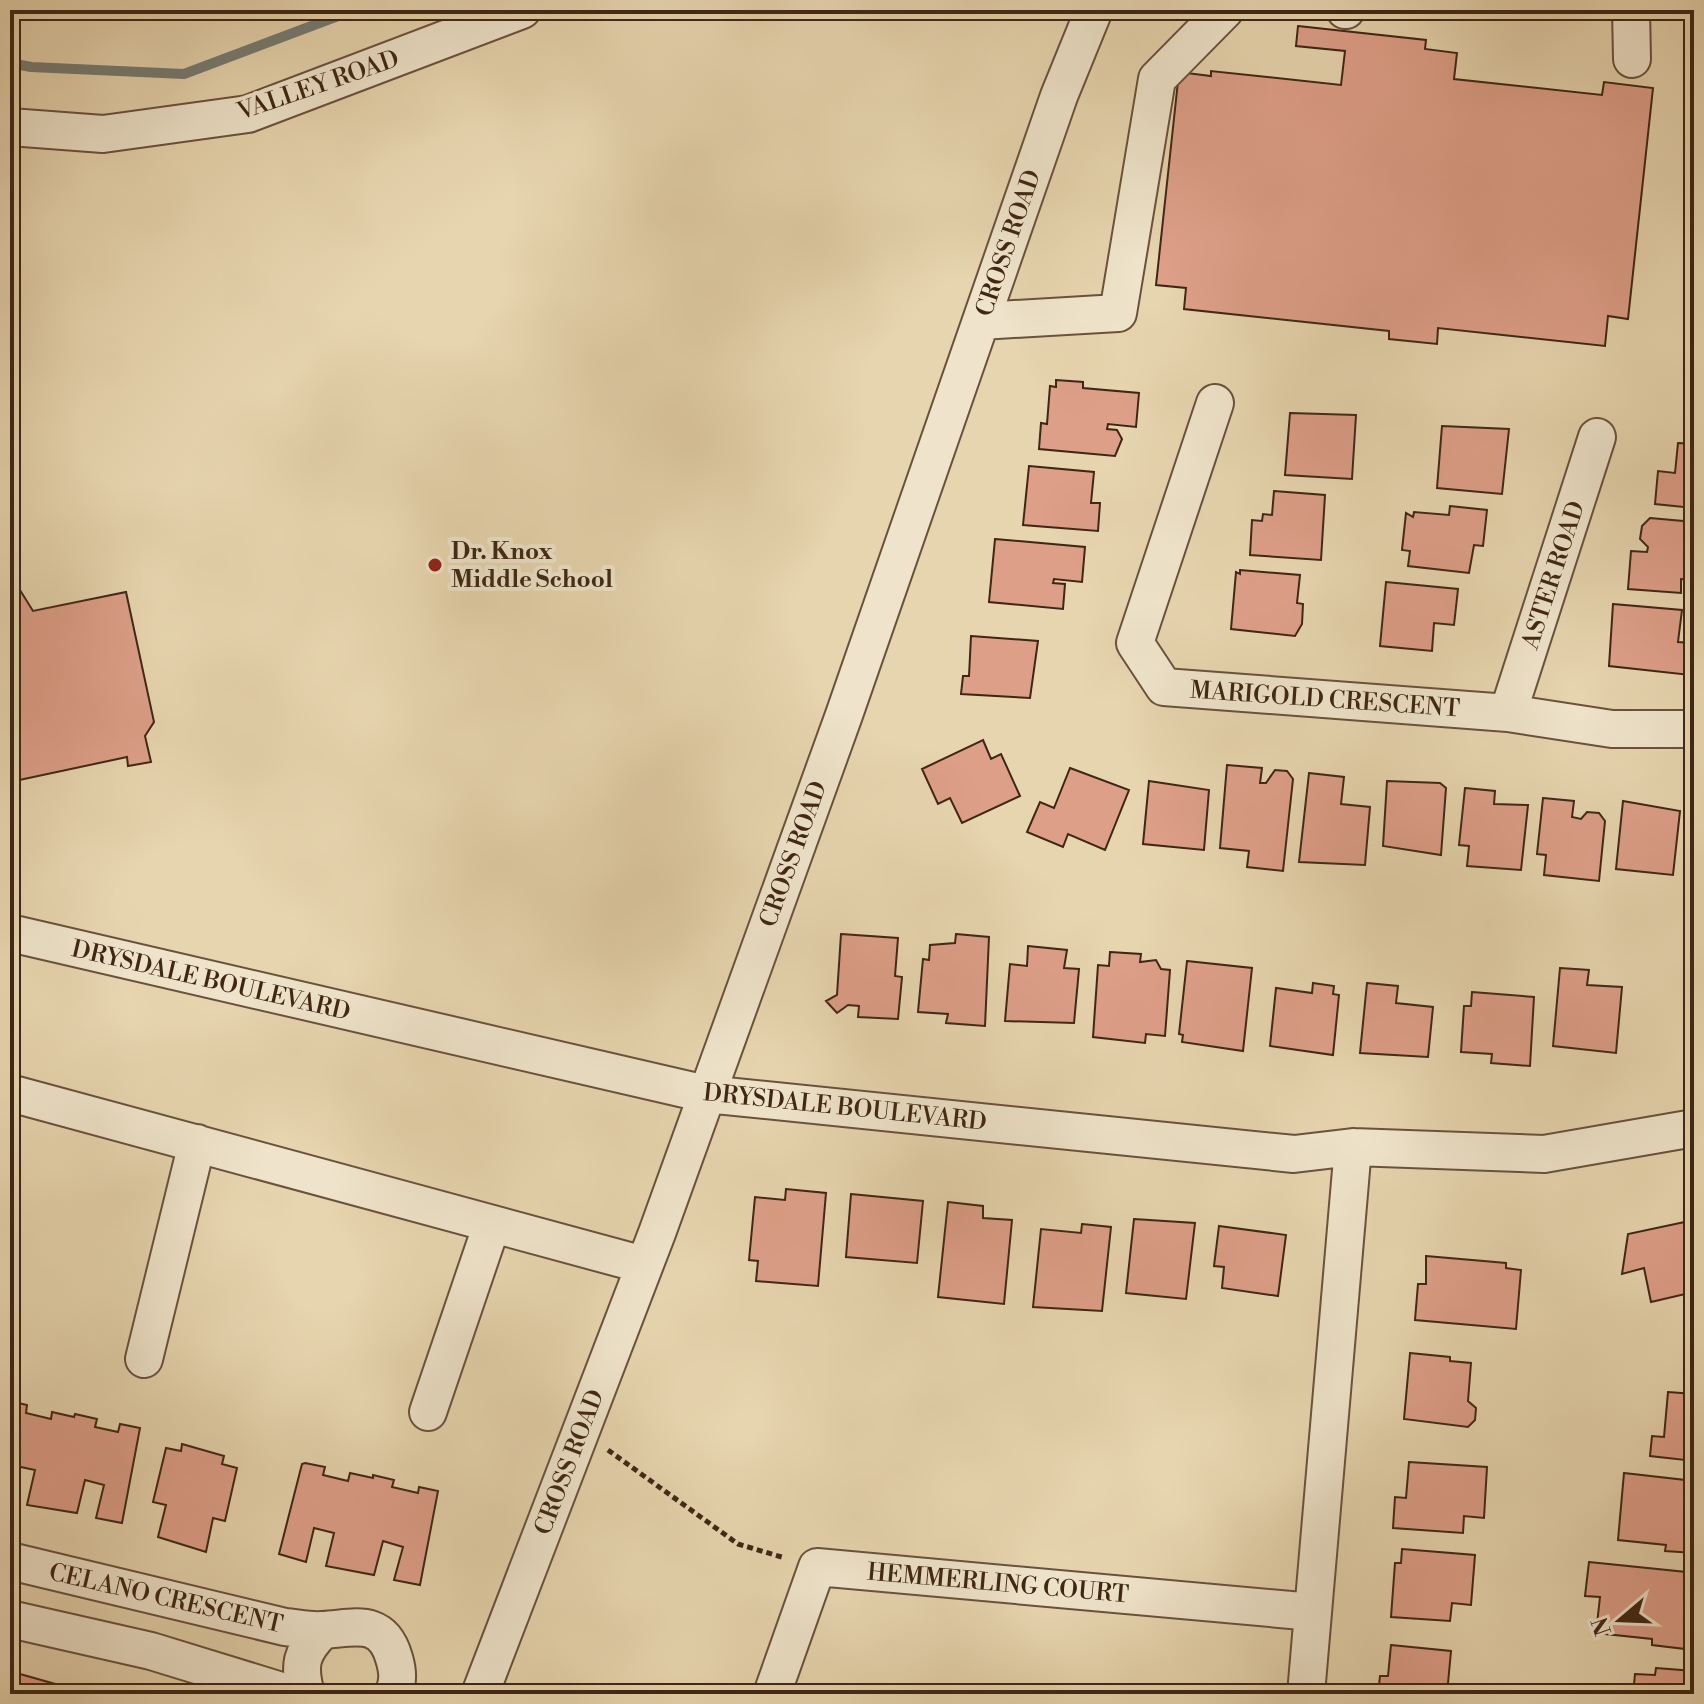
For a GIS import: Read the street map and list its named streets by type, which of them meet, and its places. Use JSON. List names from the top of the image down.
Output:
{
  "streets": {
    "street": [
      "VALLEY ROAD",
      "CROSS ROAD",
      "ASTER ROAD",
      "MARIGOLD CRESCENT",
      "DRYSDALE BOULEVARD",
      "HEMMERLING COURT",
      "CELANO CRESCENT"
    ]
  },
  "crossings": [
    ["CROSS ROAD", "DRYSDALE BOULEVARD"],
    ["ASTER ROAD", "MARIGOLD CRESCENT"]
  ],
  "places": ["Dr. Knox Middle School"],
  "north": "left"
}
